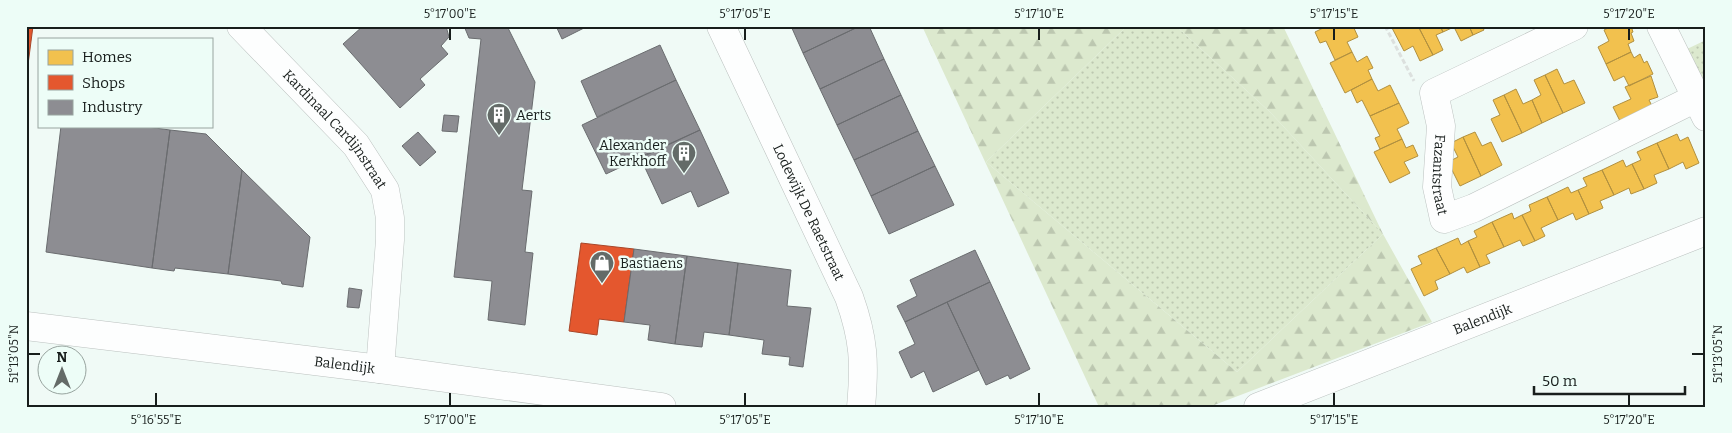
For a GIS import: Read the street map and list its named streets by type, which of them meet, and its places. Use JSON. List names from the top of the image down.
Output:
{
  "streets": {
    "street": [
      "Kardinaal Cardijnstraat",
      "Fazantstraat",
      "Lodewijk De Raetstraat",
      "Balendijk"
    ]
  },
  "crossings": [
    ["Kardinaal Cardijnstraat", "Balendijk"]
  ],
  "places": {
    "building": ["Aerts", "Alexander Kerkhoff"],
    "shop": ["Bastiaens"]
  },
  "legend": ["Homes", "Shops", "Industry"],
  "scale_bar": "50 m",
  "north": "top",
  "coordinates": [
    "5°17'00\"E",
    "5°17'05\"E",
    "5°17'10\"E",
    "5°17'15\"E",
    "5°17'20\"E",
    "51°13'05\"N",
    "5°16'55\"E"
  ]
}
